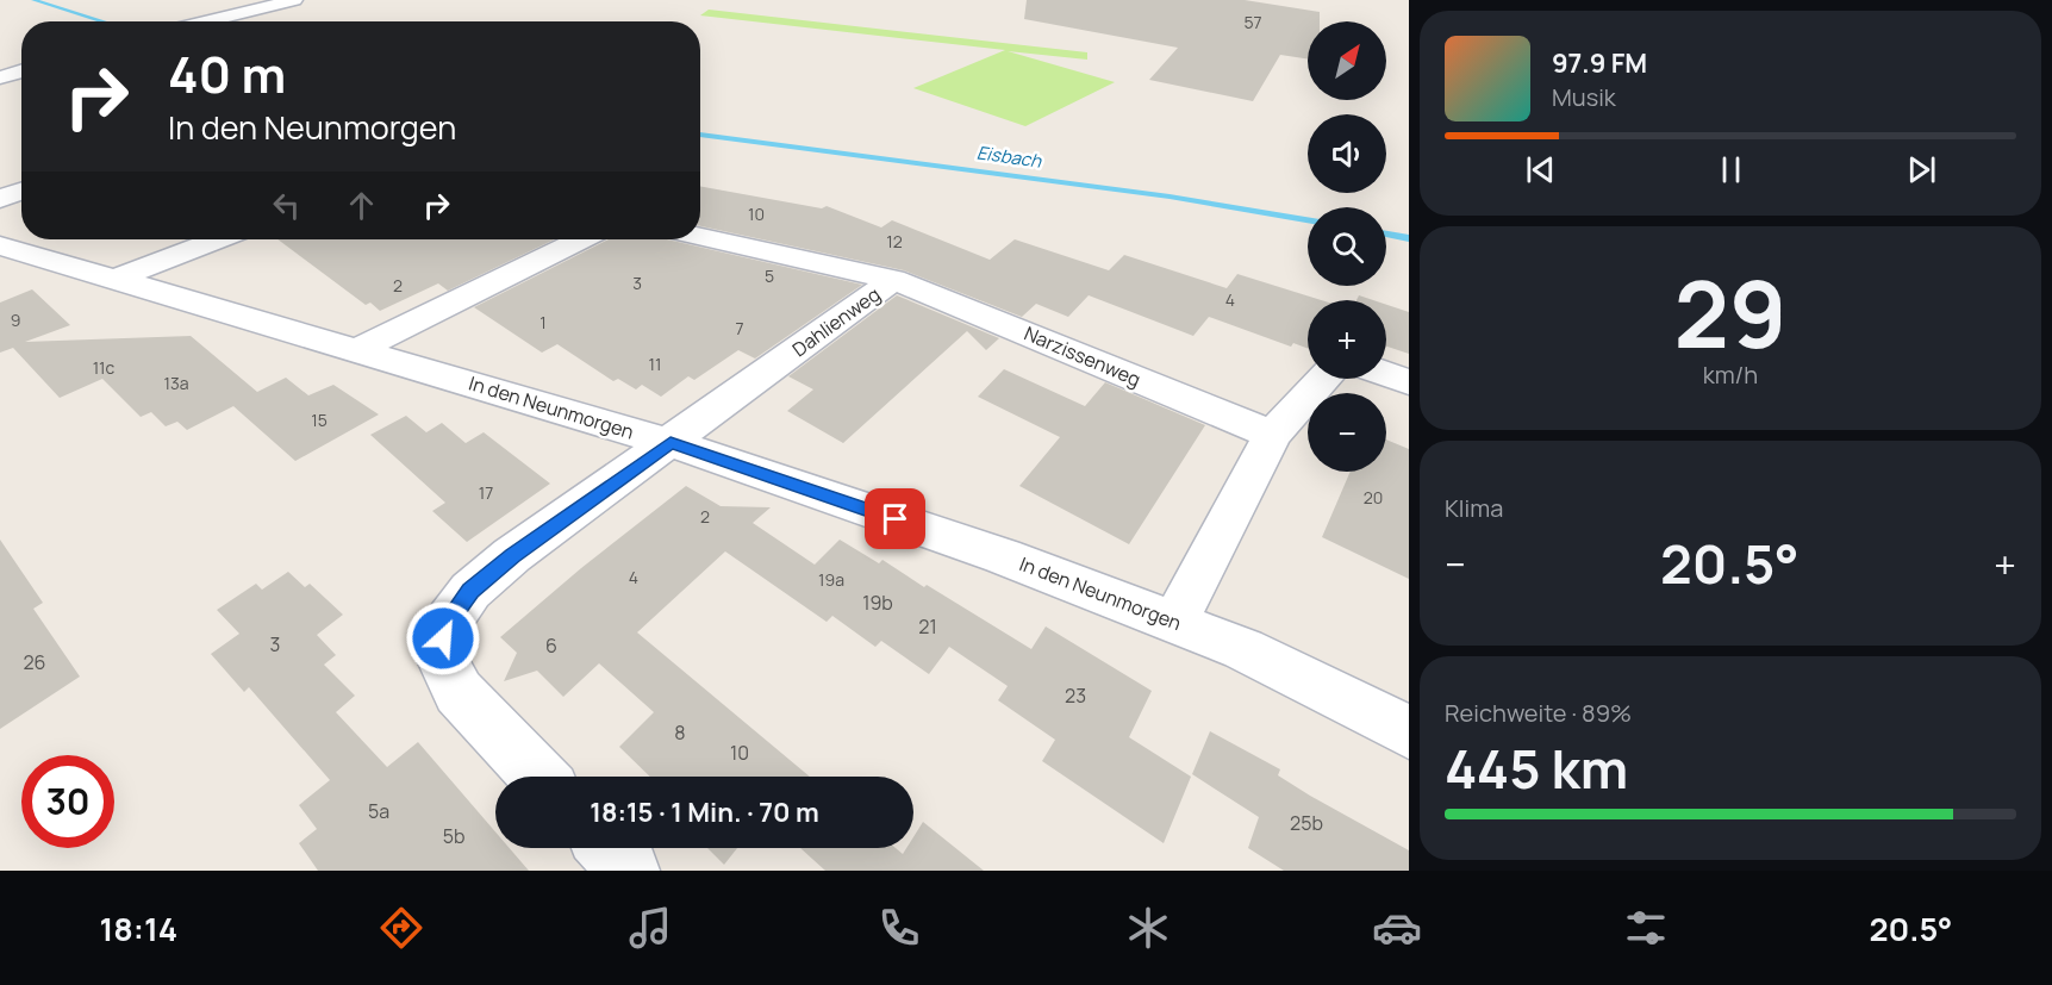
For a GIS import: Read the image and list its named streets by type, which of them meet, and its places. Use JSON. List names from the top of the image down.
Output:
{
  "streets": {
    "street": ["Dahlienweg", "Narzissenweg", "In den Neunmorgen"]
  },
  "crossings": [
    ["Dahlienweg", "Narzissenweg"],
    ["Dahlienweg", "In den Neunmorgen"]
  ],
  "water": ["Eisbach"],
  "house_numbers": [
    "57",
    "10",
    "12",
    "5",
    "3",
    "2",
    "4",
    "9",
    "1",
    "7",
    "11",
    "11c",
    "13a",
    "15",
    "17",
    "20",
    "2",
    "4",
    "19a",
    "19b",
    "21",
    "3",
    "6",
    "26",
    "23",
    "8",
    "10",
    "5a",
    "25b",
    "5b"
  ],
  "north": "top right",
  "page": {
    "map_buttons": ["+", "−"],
    "turn": ["40 m", "In den Neunmorgen"],
    "song": ["97.9 FM", "Musik"],
    "tile": [
      ["29", "km/h"],
      "Klima",
      ["Reichweite · 89%", "445 km"]
    ],
    "heat": ["−", "20.5°", "+"],
    "limit": "30",
    "trip": "18:15 · 1 Min. · 70 m",
    "tabs": ["18:14", "20.5°"]
  }
}
